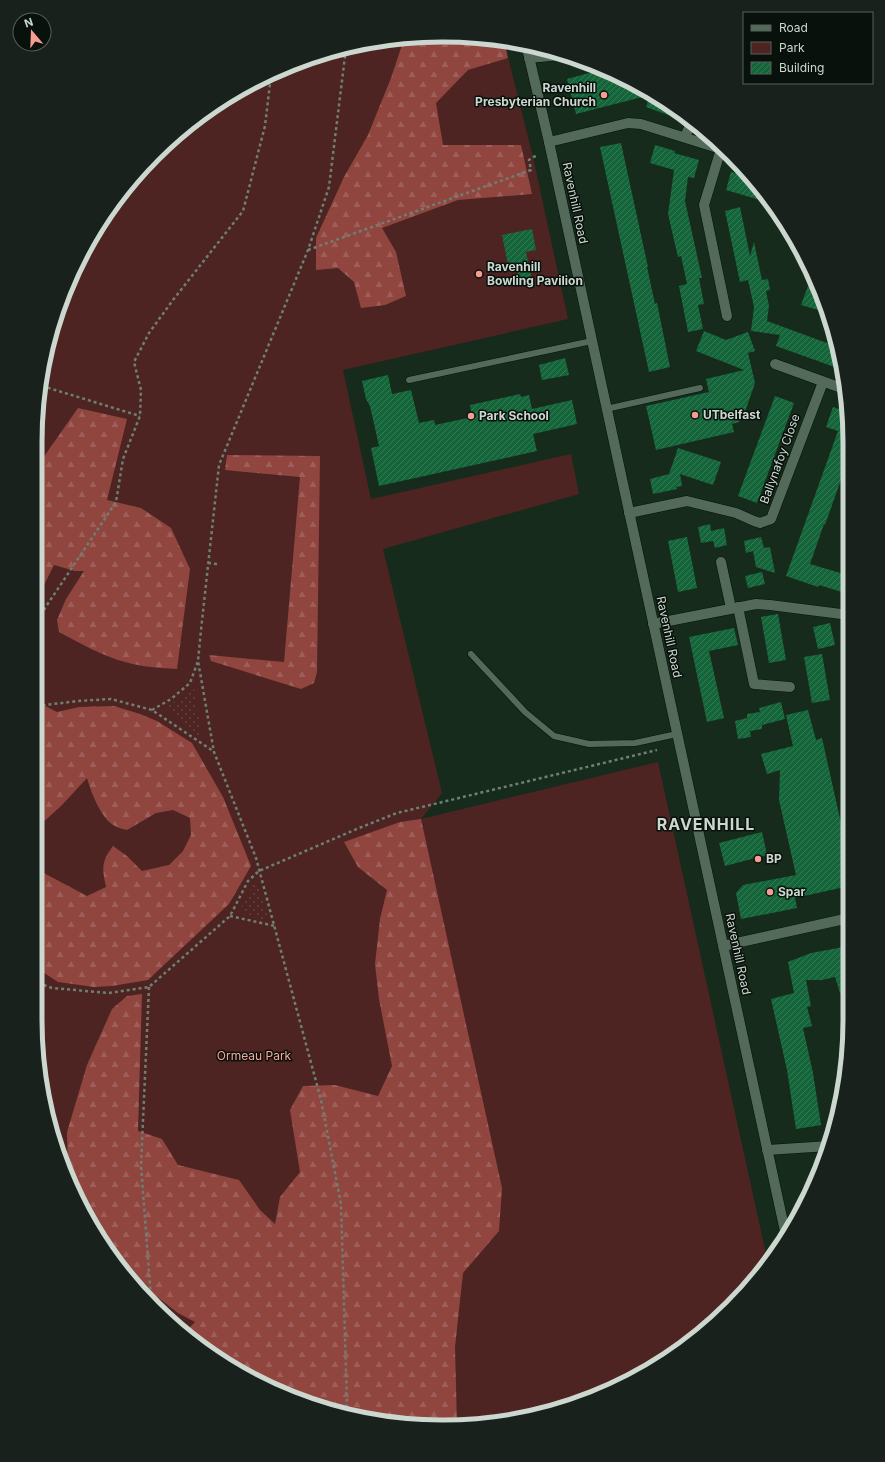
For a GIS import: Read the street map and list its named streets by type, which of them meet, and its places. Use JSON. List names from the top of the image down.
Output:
{
  "streets": {
    "street": ["Ravenhill Road", "Ballynafoy Close"]
  },
  "crossings": [
    ["Ravenhill Road", "Ballynafoy Close"]
  ],
  "districts": ["RAVENHILL"],
  "parks": ["Ormeau Park"],
  "places": [
    "Ravenhill Presbyterian Church",
    "Ravenhill Bowling Pavilion",
    "UTbelfast",
    "Park School",
    "BP",
    "Spar"
  ],
  "legend": ["Road", "Park", "Building"],
  "north": "top"
}
